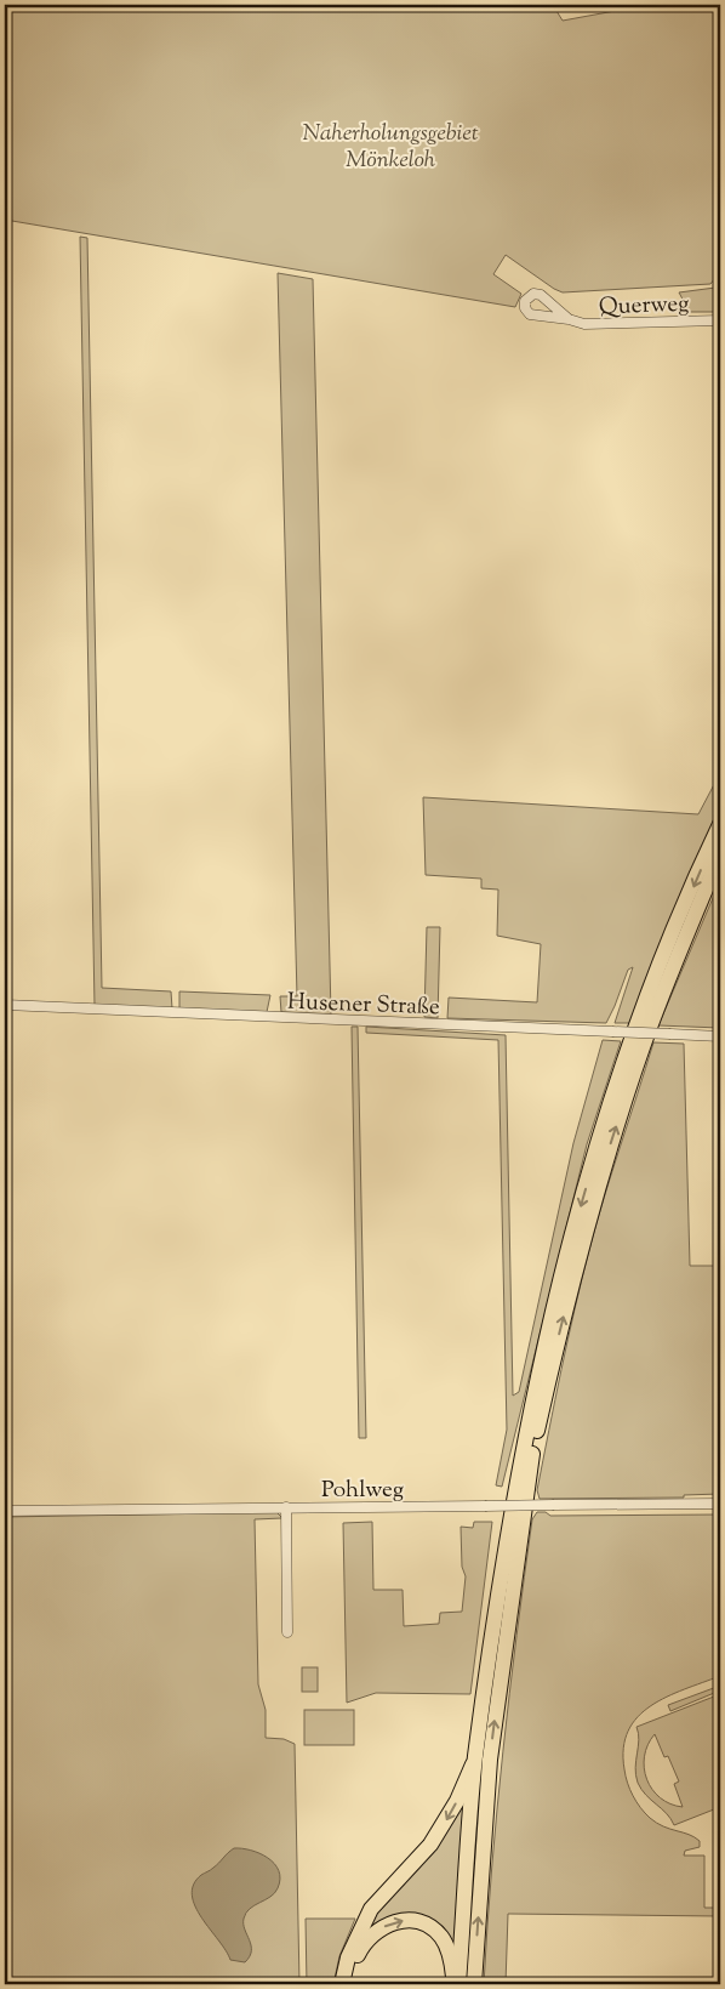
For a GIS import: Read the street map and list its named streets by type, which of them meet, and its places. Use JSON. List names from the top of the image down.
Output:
{
  "streets": {
    "street": ["Querweg", "Husener Straße", "Pohlweg"]
  },
  "parks": ["Naherholungsgebiet Mönkeloh"]
}
